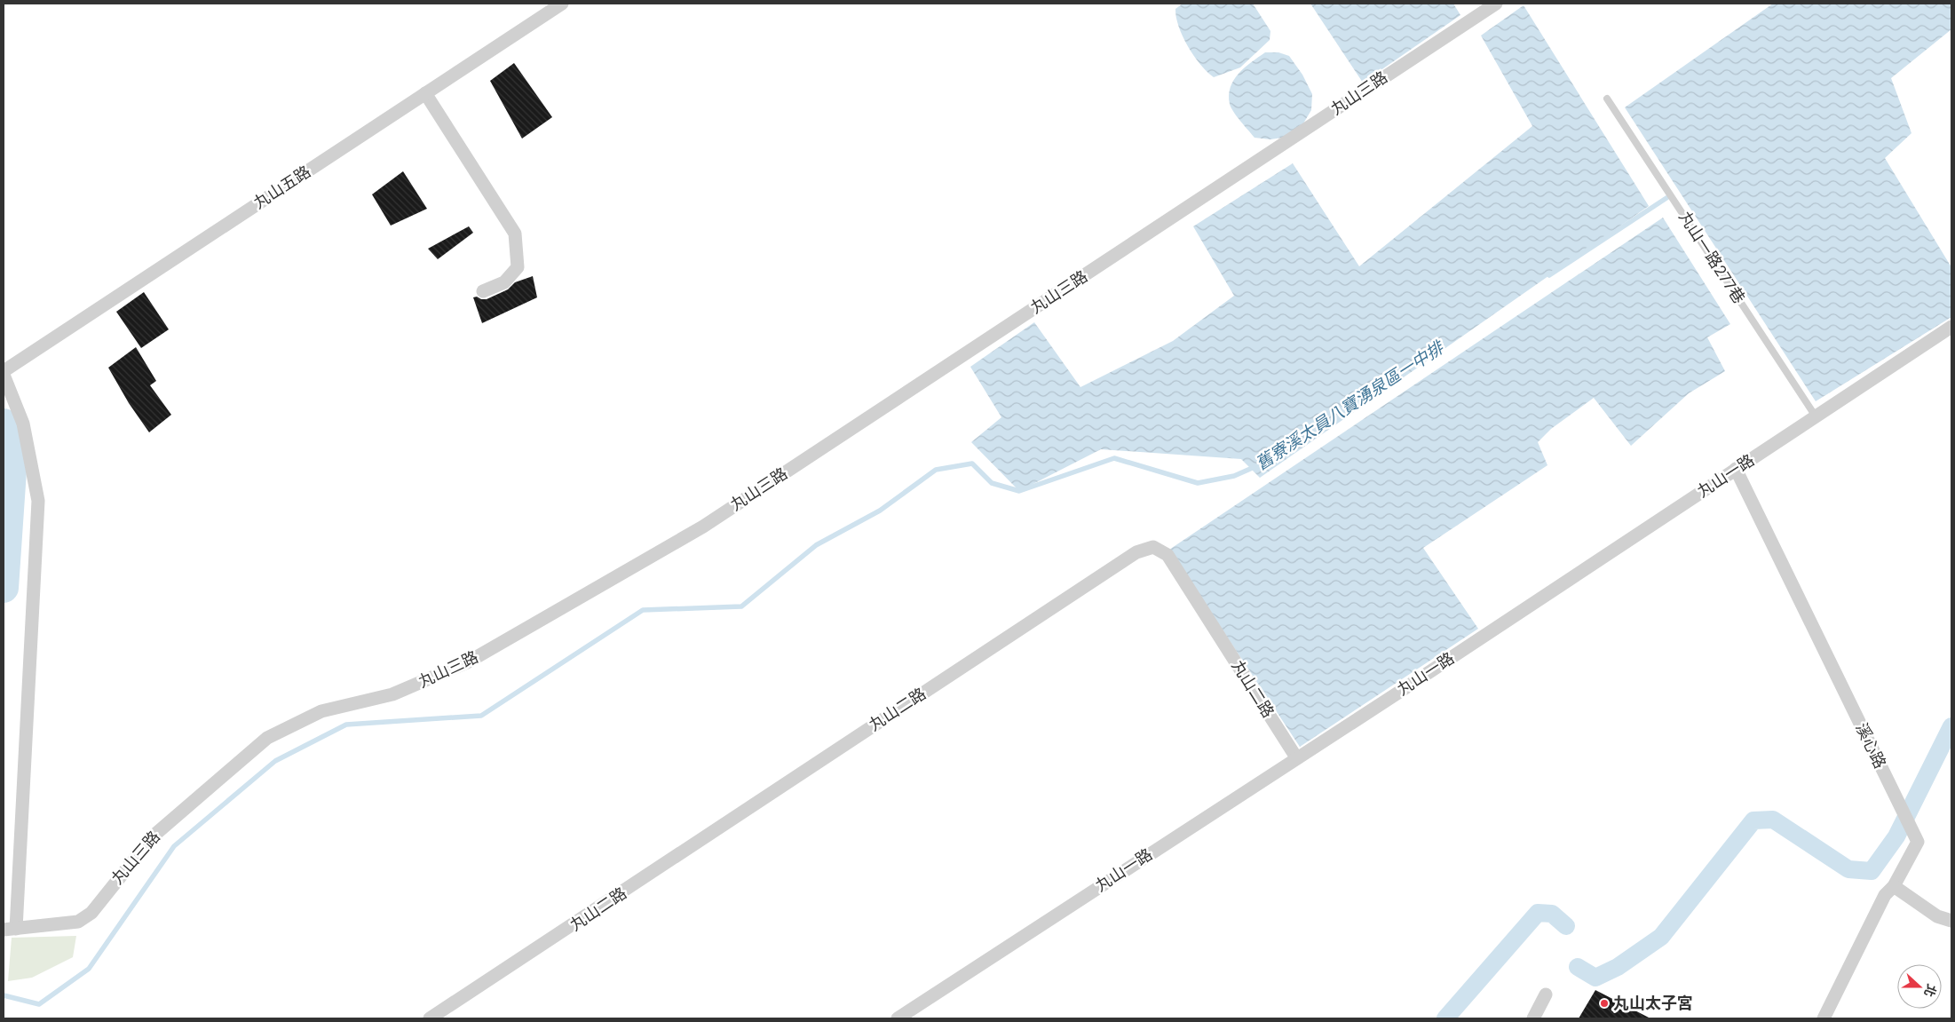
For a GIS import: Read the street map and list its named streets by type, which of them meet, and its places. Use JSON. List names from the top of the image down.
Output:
{
  "streets": {
    "street": [
      "丸山三路",
      "丸山五路",
      "丸山一路",
      "丸山二路",
      "溪心路"
    ],
    "lane": ["丸山一路277巷"]
  },
  "crossings": [
    ["丸山一路277巷", "丸山一路"],
    ["丸山一路", "丸山二路"],
    ["丸山一路", "溪心路"]
  ],
  "water": ["舊寮溪太員八寶湧泉區一中排"],
  "places": ["丸山太子宮"],
  "north": "right"
}
